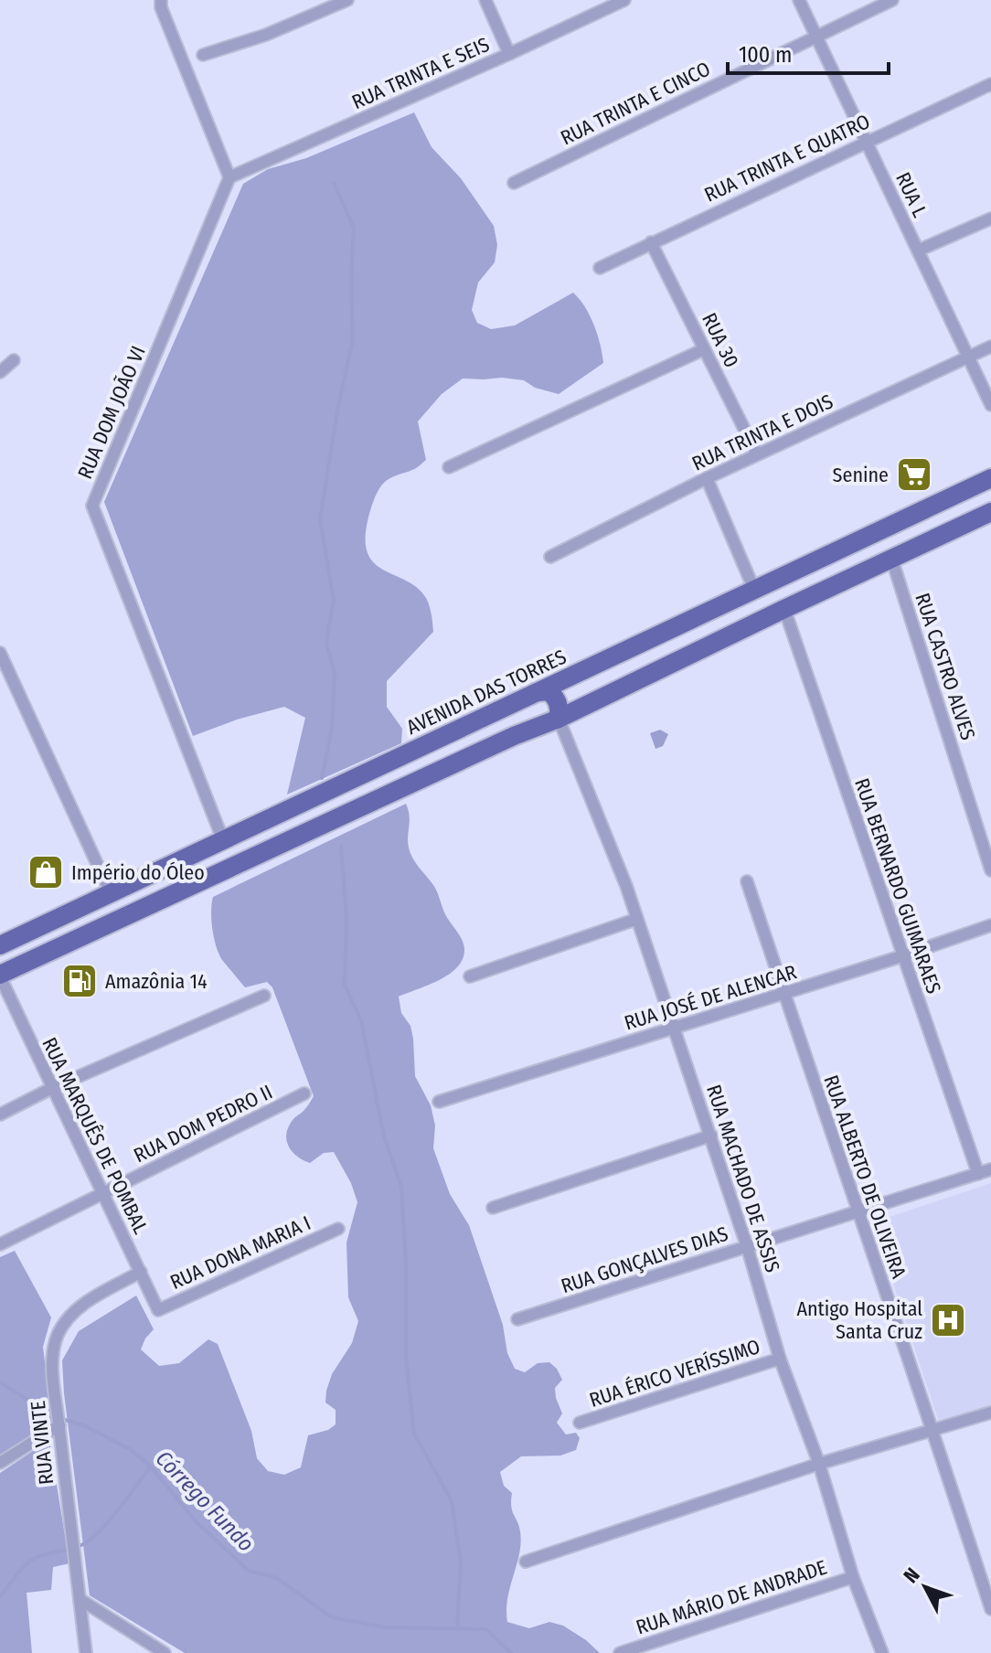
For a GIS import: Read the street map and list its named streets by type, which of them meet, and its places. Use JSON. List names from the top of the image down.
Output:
{
  "streets": {
    "main road": ["AVENIDA DAS TORRES"],
    "street": [
      "RUA TRINTA E SEIS",
      "RUA TRINTA E CINCO",
      "RUA TRINTA E QUATRO",
      "RUA L",
      "RUA 30",
      "RUA DOM JOÃO VI",
      "RUA TRINTA E DOIS",
      "RUA CASTRO ALVES",
      "RUA BERNARDO GUIMARAES",
      "RUA JOSÉ DE ALENCAR",
      "RUA DOM PEDRO II",
      "RUA MARQUÊS DE POMBAL",
      "RUA ALBERTO DE OLIVEIRA",
      "RUA MACHADO DE ASSIS",
      "RUA DONA MARIA I",
      "RUA GONÇALVES DIAS",
      "RUA ÉRICO VERÍSSIMO",
      "RUA VINTE",
      "RUA MÁRIO DE ANDRADE"
    ]
  },
  "crossings": [
    ["RUA TRINTA E SEIS", "RUA DOM JOÃO VI"],
    ["RUA TRINTA E CINCO", "RUA L"],
    ["RUA TRINTA E QUATRO", "RUA L"],
    ["RUA TRINTA E QUATRO", "RUA 30"],
    ["RUA L", "RUA TRINTA E DOIS"],
    ["RUA 30", "RUA TRINTA E DOIS"],
    ["RUA DOM JOÃO VI", "AVENIDA DAS TORRES"],
    ["RUA BERNARDO GUIMARAES", "RUA JOSÉ DE ALENCAR"],
    ["RUA BERNARDO GUIMARAES", "RUA GONÇALVES DIAS"],
    ["RUA JOSÉ DE ALENCAR", "RUA ALBERTO DE OLIVEIRA"],
    ["RUA JOSÉ DE ALENCAR", "RUA MACHADO DE ASSIS"],
    ["RUA DOM PEDRO II", "RUA MARQUÊS DE POMBAL"],
    ["RUA MARQUÊS DE POMBAL", "RUA DONA MARIA I"],
    ["RUA MARQUÊS DE POMBAL", "RUA VINTE"],
    ["RUA ALBERTO DE OLIVEIRA", "RUA GONÇALVES DIAS"],
    ["RUA MACHADO DE ASSIS", "RUA GONÇALVES DIAS"],
    ["RUA MACHADO DE ASSIS", "RUA ÉRICO VERÍSSIMO"],
    ["RUA MACHADO DE ASSIS", "RUA MÁRIO DE ANDRADE"]
  ],
  "water": ["Córrego Fundo"],
  "places": {
    "supermarket": ["Senine"],
    "shop": ["Império do Óleo"],
    "fuel station": ["Amazônia 14"],
    "hospital": ["Antigo Hospital Santa Cruz"]
  },
  "scale_bar": "100 m",
  "north": "top left"
}
